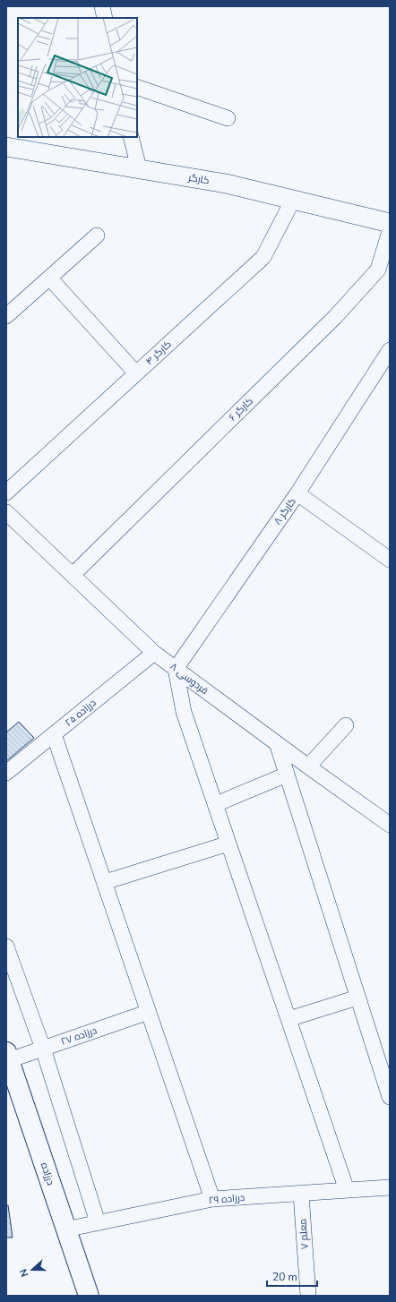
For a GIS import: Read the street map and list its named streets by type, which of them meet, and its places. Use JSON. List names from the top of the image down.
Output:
{
  "streets": {
    "main road": ["درزاده"],
    "street": [
      "کارگر",
      "کارگر ۴",
      "کارگر ۶",
      "کارگر ۸",
      "فردوسی ۸",
      "درزاده ۲۵",
      "درزاده ۲۷",
      "درزاده ۲۹",
      "معلم ۷"
    ]
  },
  "crossings": [
    ["کارگر", "کارگر ۴"],
    ["کارگر ۶", "فردوسی ۸"],
    ["کارگر ۸", "فردوسی ۸"],
    ["فردوسی ۸", "درزاده ۲۵"],
    ["درزاده ۲۷", "درزاده"],
    ["درزاده", "درزاده ۲۹"],
    ["درزاده ۲۹", "معلم ۷"]
  ],
  "scale_bar": "20 m",
  "north": "left"
}
